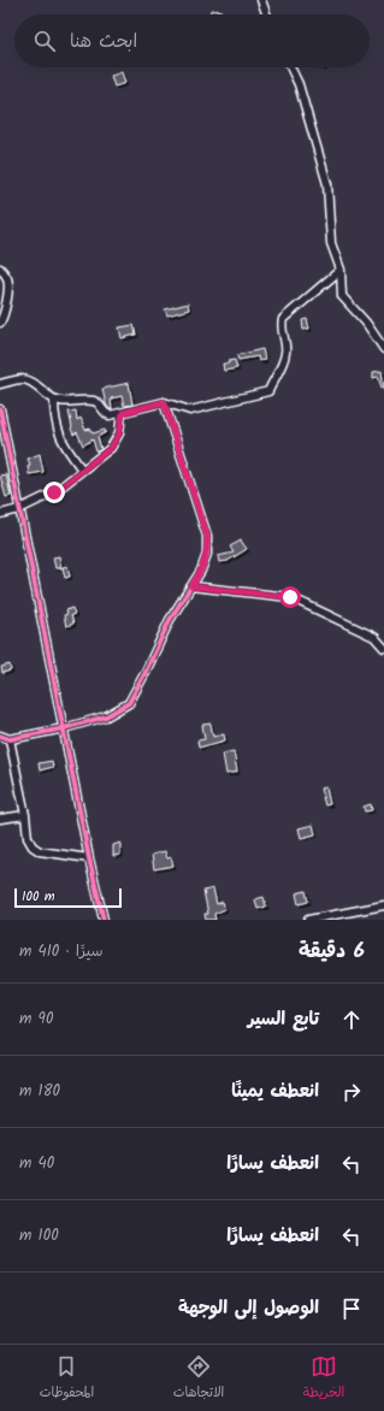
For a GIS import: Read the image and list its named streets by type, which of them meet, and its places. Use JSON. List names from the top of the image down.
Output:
{
  "scale_bar": "100 m",
  "page": {
    "search": "ابحث هنا",
    "scale": "100 m",
    "heading": ["6 دقيقة", "سيرًا · 410 m"],
    "list": [
      ["تابع السير", "90 m"],
      ["انعطف يمينًا", "180 m"],
      ["انعطف يسارًا", "40 m"],
      ["انعطف يسارًا", "100 m"],
      "الوصول إلى الوجهة"
    ],
    "nav": ["الخريطة", "الاتجاهات", "المحفوظات"]
  }
}
